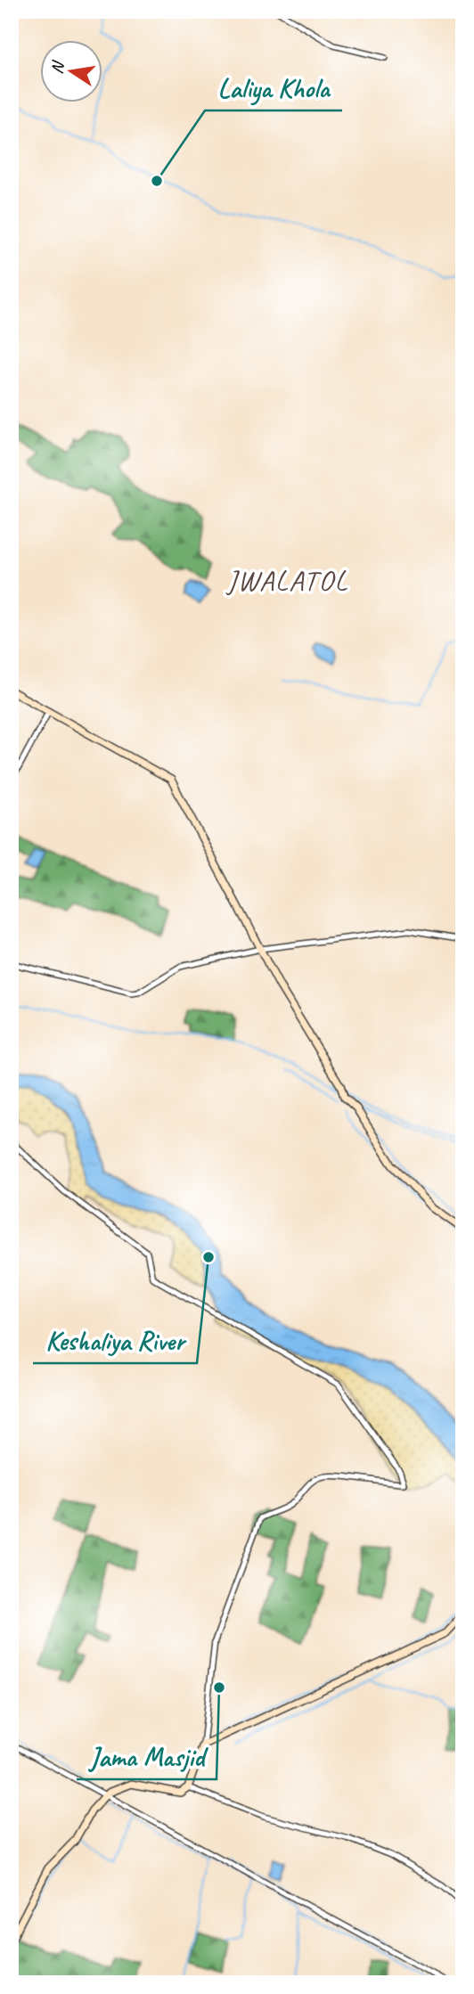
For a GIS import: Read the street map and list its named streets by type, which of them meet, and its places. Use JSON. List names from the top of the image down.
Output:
{
  "districts": ["JWALATOL"],
  "places": ["Laliya Khola", "Keshaliya River", "Jama Masjid"],
  "north": "left"
}
